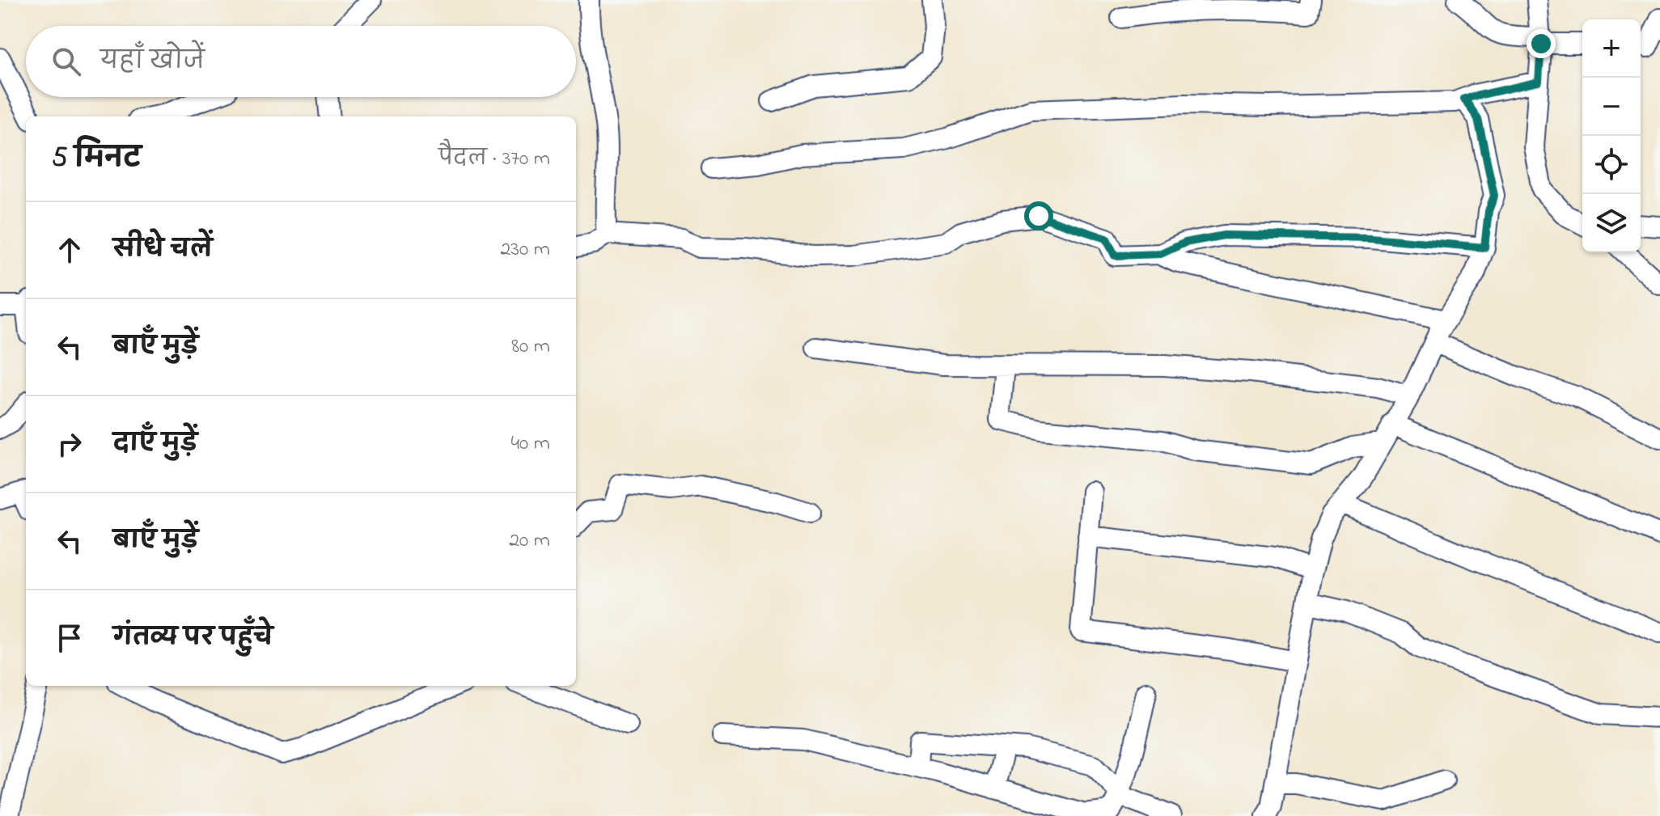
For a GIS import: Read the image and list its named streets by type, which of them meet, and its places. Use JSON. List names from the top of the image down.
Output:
{
  "page": {
    "map_buttons": ["+", "−"],
    "search": "यहाँ खोजें",
    "heading": ["5 मिनट", "पैदल · 370 m"],
    "list": [
      ["सीधे चलें", "230 m"],
      ["बाएँ मुड़ें", "80 m"],
      ["दाएँ मुड़ें", "40 m"],
      ["बाएँ मुड़ें", "20 m"],
      "गंतव्य पर पहुँचे"
    ]
  }
}
